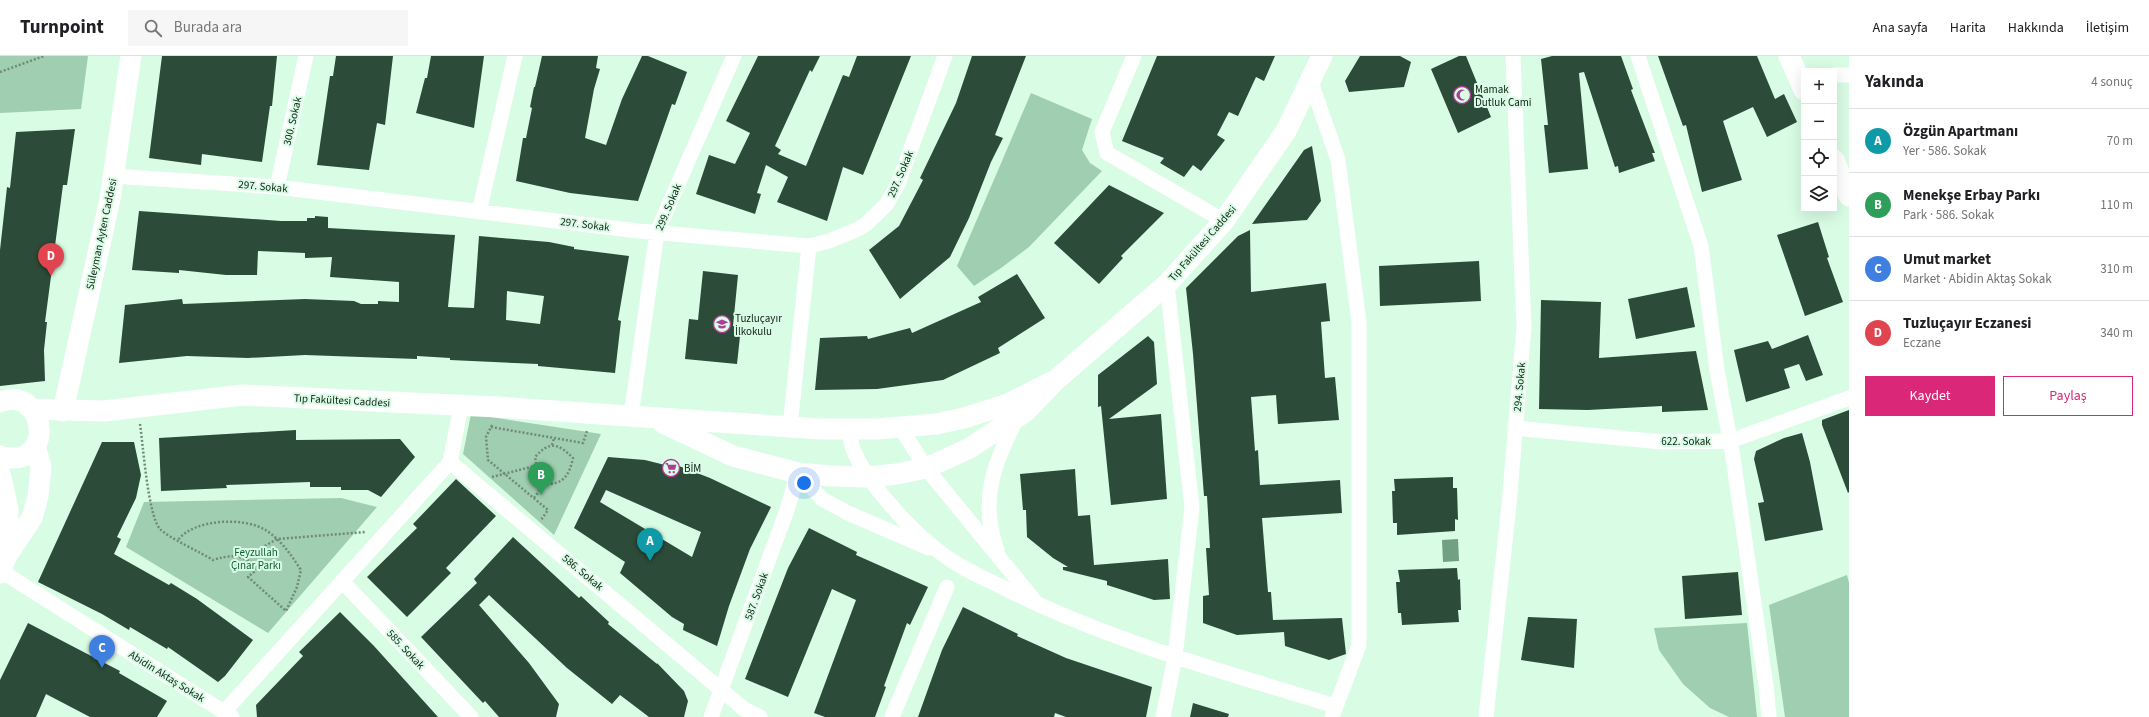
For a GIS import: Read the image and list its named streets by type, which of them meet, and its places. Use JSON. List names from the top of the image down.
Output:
{
  "streets": {
    "main road": ["Süleyman Ayten Caddesi", "Tıp Fakültesi Caddesi"],
    "street": [
      "300. Sokak",
      "297. Sokak",
      "299. Sokak",
      "294. Sokak",
      "622. Sokak",
      "586. Sokak",
      "587. Sokak",
      "585. Sokak",
      "Abidin Aktaş Sokak"
    ]
  },
  "crossings": [
    ["300. Sokak", "297. Sokak"],
    ["297. Sokak", "299. Sokak"],
    ["297. Sokak", "Süleyman Ayten Caddesi"],
    ["299. Sokak", "Tıp Fakültesi Caddesi"],
    ["Süleyman Ayten Caddesi", "Tıp Fakültesi Caddesi"],
    ["294. Sokak", "622. Sokak"],
    ["586. Sokak", "587. Sokak"]
  ],
  "parks": ["Feyzullah Çınar Parkı"],
  "places": {
    "mosque": ["Mamak Dutluk Cami"],
    "school or university": ["Tuzluçayır İlkokulu"],
    "supermarket": ["BİM"]
  },
  "page": {
    "header": "Turnpoint",
    "search": "Burada ara",
    "nav": [
      "Ana sayfa",
      "Harita",
      "Hakkında",
      "İletişim"
    ],
    "heading": ["Yakında", "4 sonuç"],
    "map_buttons": ["+", "−"],
    "list": [
      {
        "mark": "A",
        "name": "Özgün Apartmanı",
        "note": "Yer · 586. Sokak",
        "value": "70 m"
      },
      {
        "mark": "B",
        "name": "Menekşe Erbay Parkı",
        "note": "Park · 586. Sokak",
        "value": "110 m"
      },
      {
        "mark": "C",
        "name": "Umut market",
        "note": "Market · Abidin Aktaş Sokak",
        "value": "310 m"
      },
      {
        "mark": "D",
        "name": "Tuzluçayır Eczanesi",
        "note": "Eczane",
        "value": "340 m"
      }
    ],
    "pins": [
      "D",
      "B",
      "A",
      "C"
    ],
    "buttons": ["Kaydet", "Paylaş"]
  }
}
